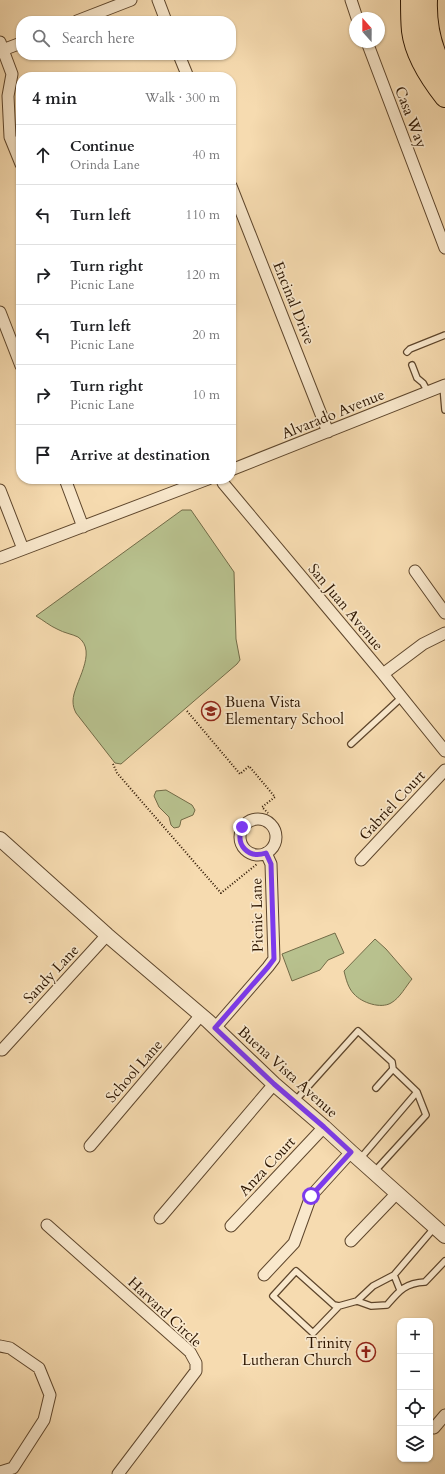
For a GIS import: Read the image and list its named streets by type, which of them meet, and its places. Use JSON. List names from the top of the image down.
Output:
{
  "streets": {
    "street": [
      "Casa Way",
      "Encinal Drive",
      "Alvarado Avenue",
      "San Juan Avenue",
      "Gabriel Court",
      "Picnic Lane",
      "Sandy Lane",
      "School Lane",
      "Buena Vista Avenue",
      "Anza Court",
      "Harvard Circle"
    ]
  },
  "crossings": [
    ["Encinal Drive", "Alvarado Avenue"],
    ["Picnic Lane", "Buena Vista Avenue"],
    ["Sandy Lane", "Buena Vista Avenue"],
    ["School Lane", "Buena Vista Avenue"],
    ["Buena Vista Avenue", "Anza Court"]
  ],
  "places": {
    "school or university": ["Buena Vista Elementary School"],
    "church": ["Trinity Lutheran Church"]
  },
  "north": "top",
  "page": {
    "search": "Search here",
    "heading": ["4 min", "Walk · 300 m"],
    "list": [
      ["Continue", "Orinda Lane", "40 m"],
      ["Turn left", "110 m"],
      ["Turn right", "Picnic Lane", "120 m"],
      ["Turn left", "Picnic Lane", "20 m"],
      ["Turn right", "Picnic Lane", "10 m"],
      "Arrive at destination"
    ],
    "map_buttons": ["+", "−"]
  }
}
